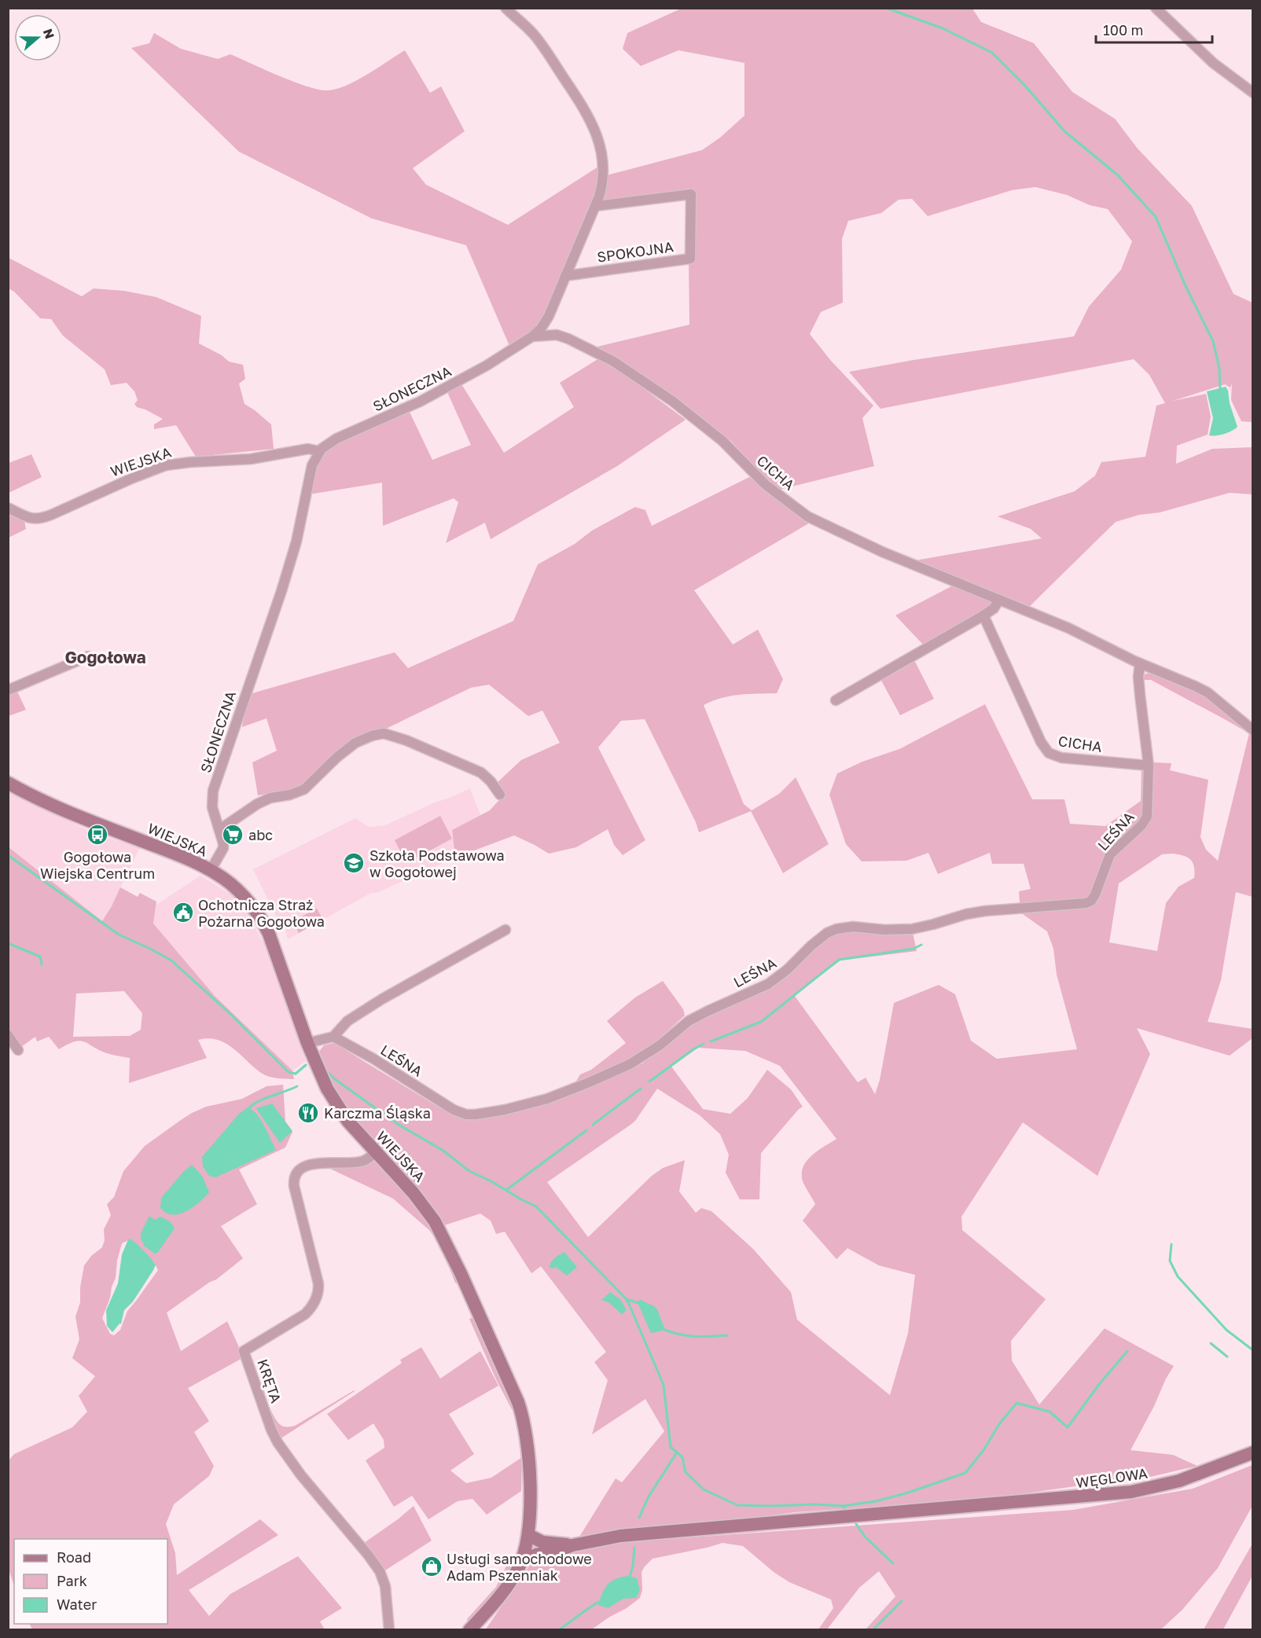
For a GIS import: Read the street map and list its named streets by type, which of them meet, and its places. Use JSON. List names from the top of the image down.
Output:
{
  "streets": {
    "street": [
      "SPOKOJNA",
      "SŁONECZNA",
      "WIEJSKA",
      "CICHA",
      "LEŚNA",
      "KRĘTA",
      "WĘGLOWA"
    ]
  },
  "crossings": [
    ["SPOKOJNA", "SŁONECZNA"],
    ["SŁONECZNA", "WIEJSKA"],
    ["SŁONECZNA", "CICHA"],
    ["WIEJSKA", "KRĘTA"],
    ["CICHA", "LEŚNA"]
  ],
  "districts": ["Gogołowa"],
  "places": {
    "bus stop": ["Gogołowa Wiejska Centrum"],
    "supermarket": ["abc"],
    "school or university": ["Szkoła Podstawowa w Gogołowej"],
    "public building": ["Ochotnicza Straż Pożarna Gogołowa"],
    "restaurant": ["Karczma Śląska"],
    "shop": ["Usługi samochodowe Adam Pszenniak"]
  },
  "legend": ["Road", "Park", "Water"],
  "scale_bar": "100 m",
  "north": "right"
}
